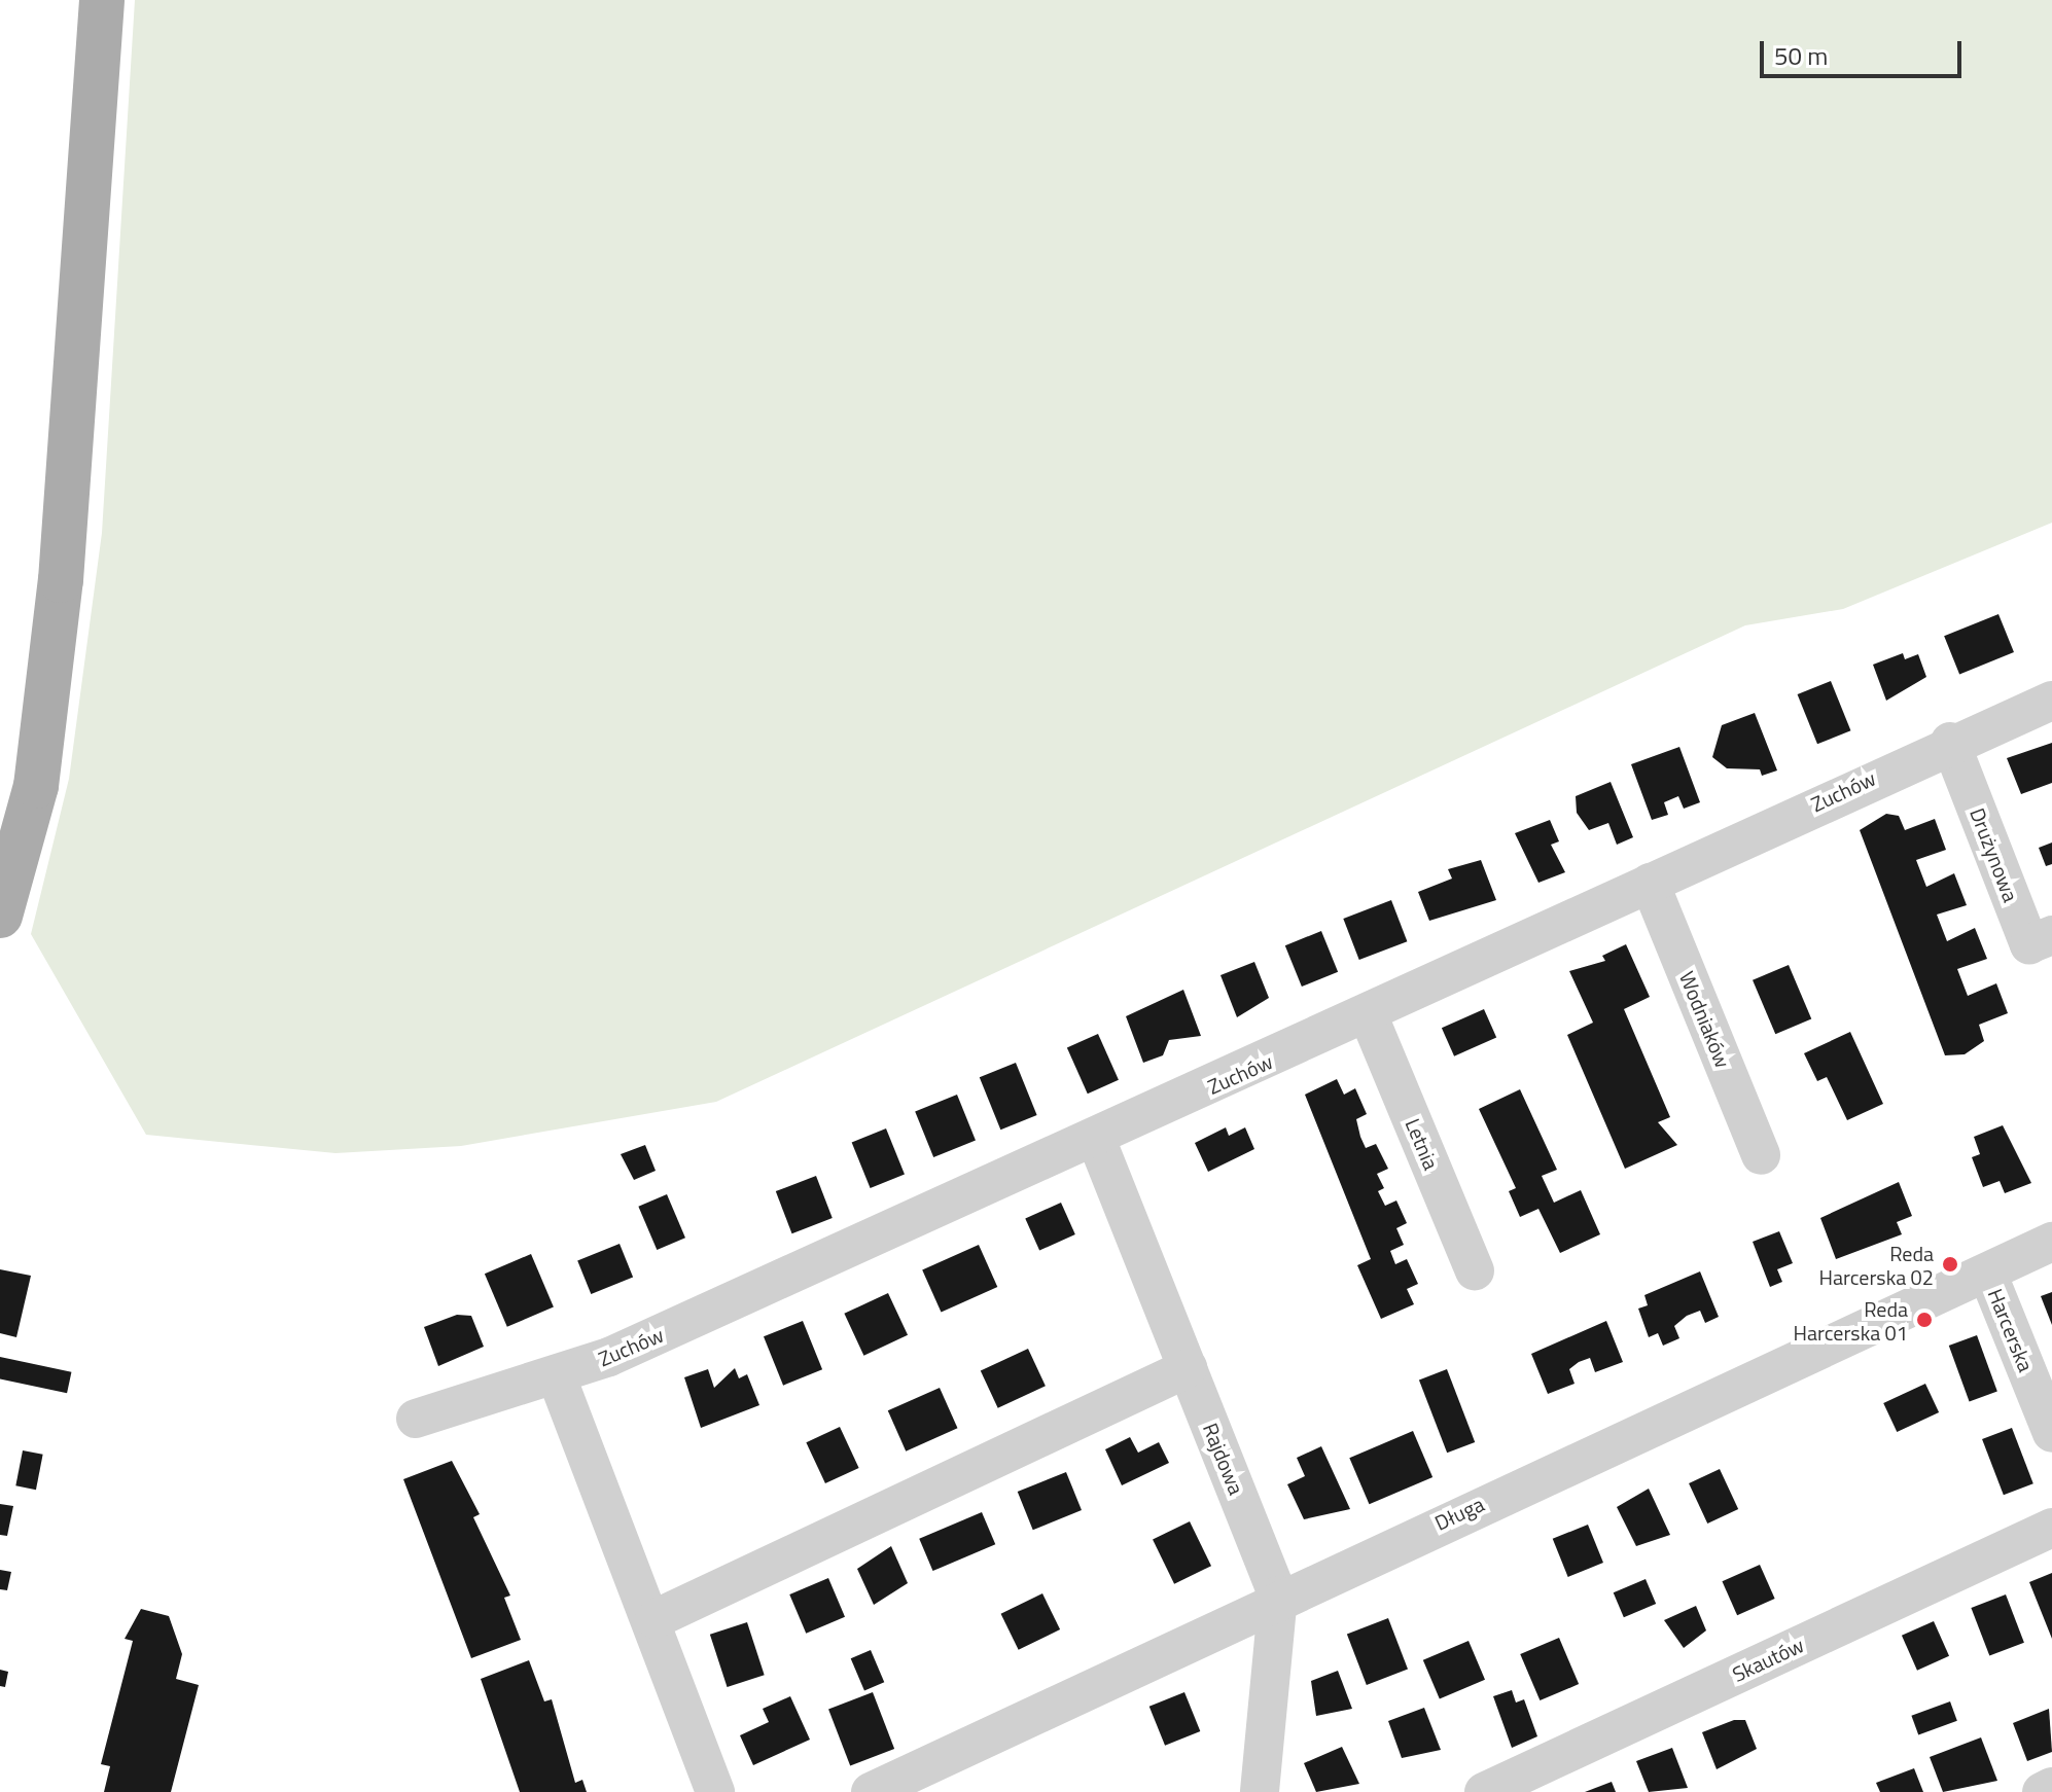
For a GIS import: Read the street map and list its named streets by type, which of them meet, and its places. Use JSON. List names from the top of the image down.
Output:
{
  "streets": {
    "street": [
      "Zuchów",
      "Drużynowa",
      "Wodniaków",
      "Letnia",
      "Harcerska",
      "Rajdowa",
      "Długa",
      "Skautów"
    ]
  },
  "crossings": [
    ["Zuchów", "Drużynowa"],
    ["Zuchów", "Wodniaków"],
    ["Zuchów", "Letnia"],
    ["Zuchów", "Rajdowa"],
    ["Harcerska", "Długa"],
    ["Rajdowa", "Długa"]
  ],
  "places": ["Reda Harcerska 02", "Reda Harcerska 01"],
  "scale_bar": "50 m"
}
